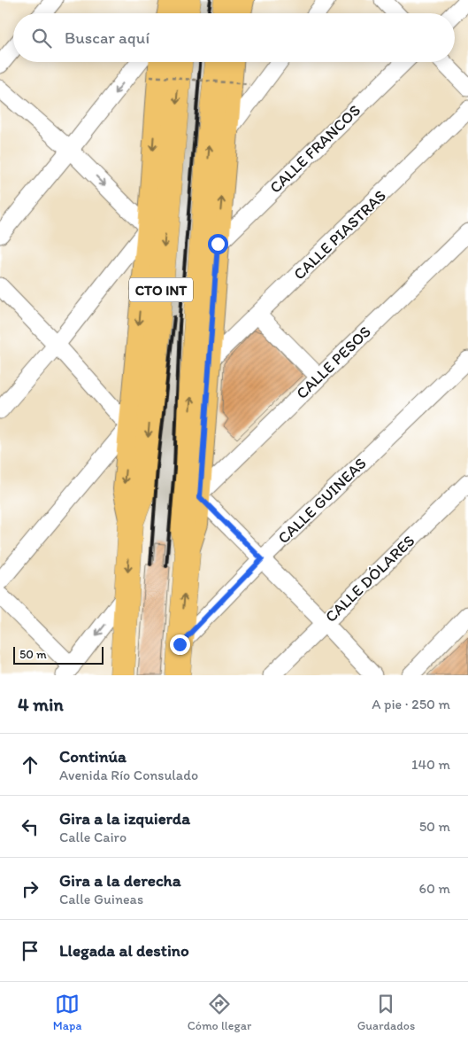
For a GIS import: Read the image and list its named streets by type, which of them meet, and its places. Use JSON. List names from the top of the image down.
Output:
{
  "streets": {
    "highway": ["CTO INT"],
    "street": [
      "CALLE FRANCOS",
      "CALLE PIASTRAS",
      "CALLE PESOS",
      "CALLE GUINEAS",
      "CALLE DÓLARES"
    ]
  },
  "crossings": [
    ["CALLE FRANCOS", "CTO INT"],
    ["CALLE PIASTRAS", "CTO INT"],
    ["CTO INT", "CALLE PESOS"],
    ["CTO INT", "CALLE GUINEAS"]
  ],
  "scale_bar": "50 m",
  "page": {
    "search": "Buscar aquí",
    "scale": "50 m",
    "heading": ["4 min", "A pie · 250 m"],
    "list": [
      ["Continúa", "Avenida Río Consulado", "140 m"],
      ["Gira a la izquierda", "Calle Cairo", "50 m"],
      ["Gira a la derecha", "Calle Guineas", "60 m"],
      "Llegada al destino"
    ],
    "nav": ["Mapa", "Cómo llegar", "Guardados"]
  }
}
